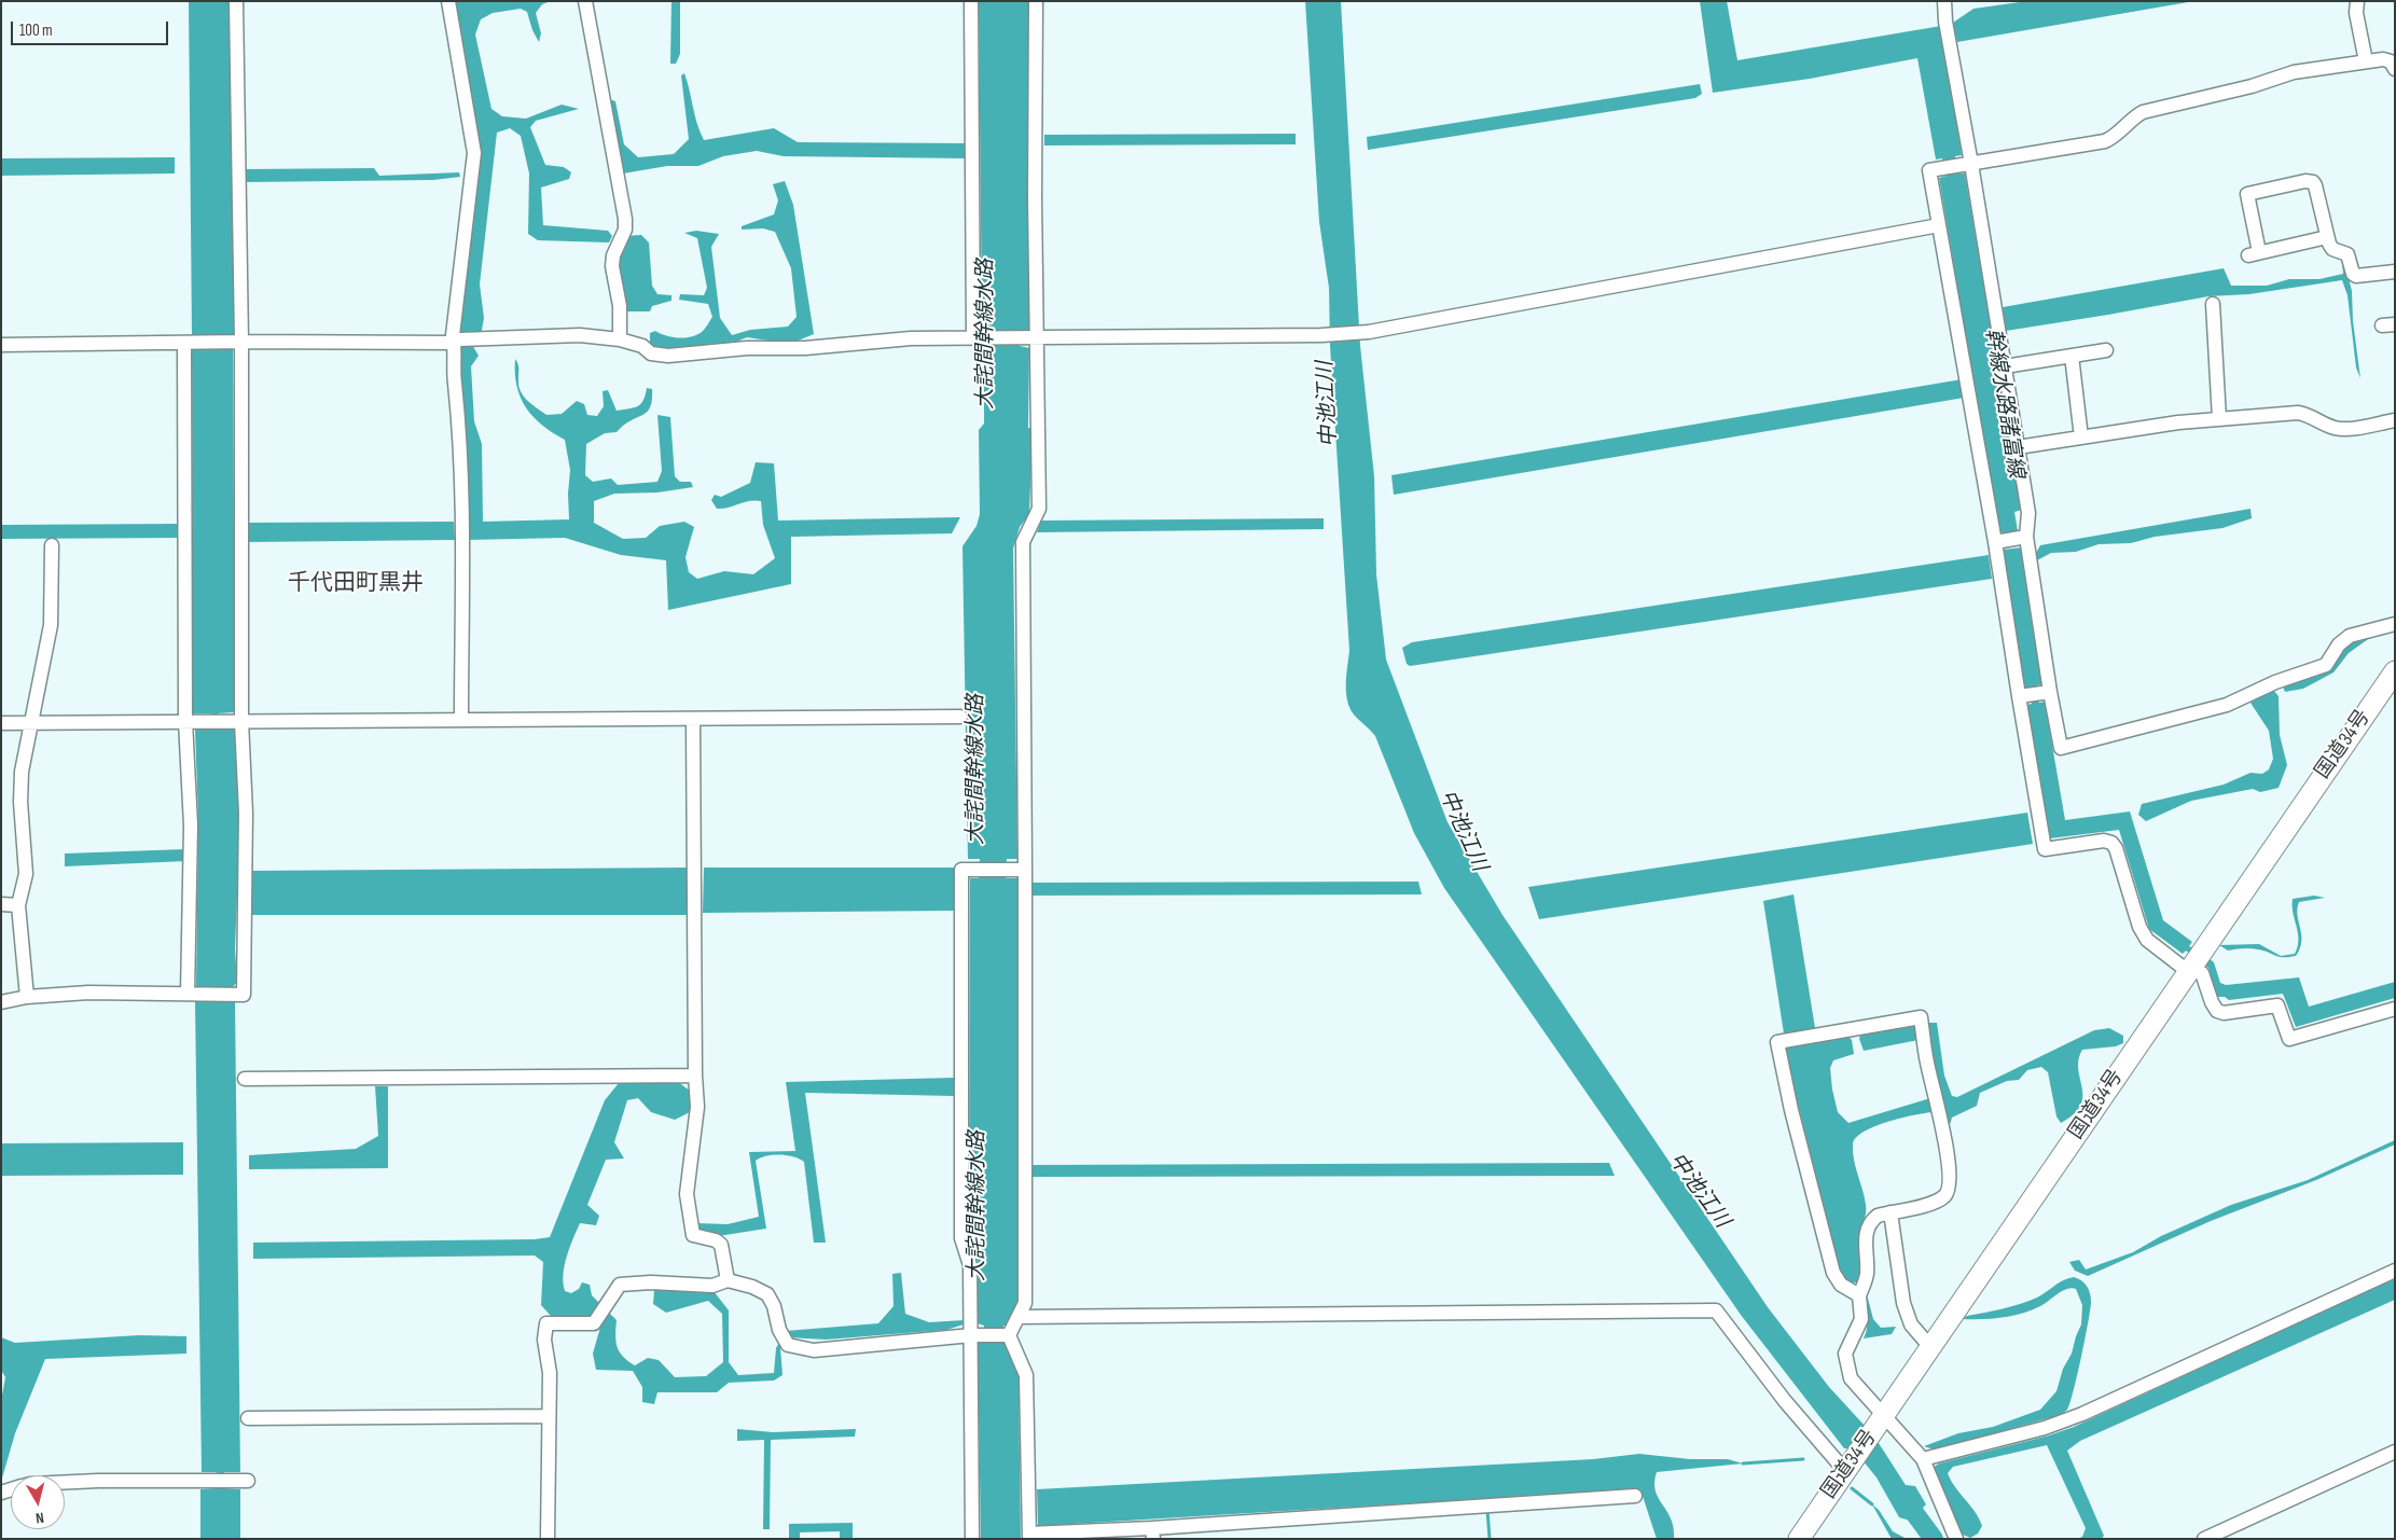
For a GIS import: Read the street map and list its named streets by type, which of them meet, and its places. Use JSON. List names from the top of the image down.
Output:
{
  "streets": {
    "highway": ["国道34号"]
  },
  "districts": ["千代田町黒井"],
  "water": ["大詫間幹線水路", "幹線水路諸富線", "中池江川"],
  "scale_bar": "100 m",
  "north": "bottom"
}
